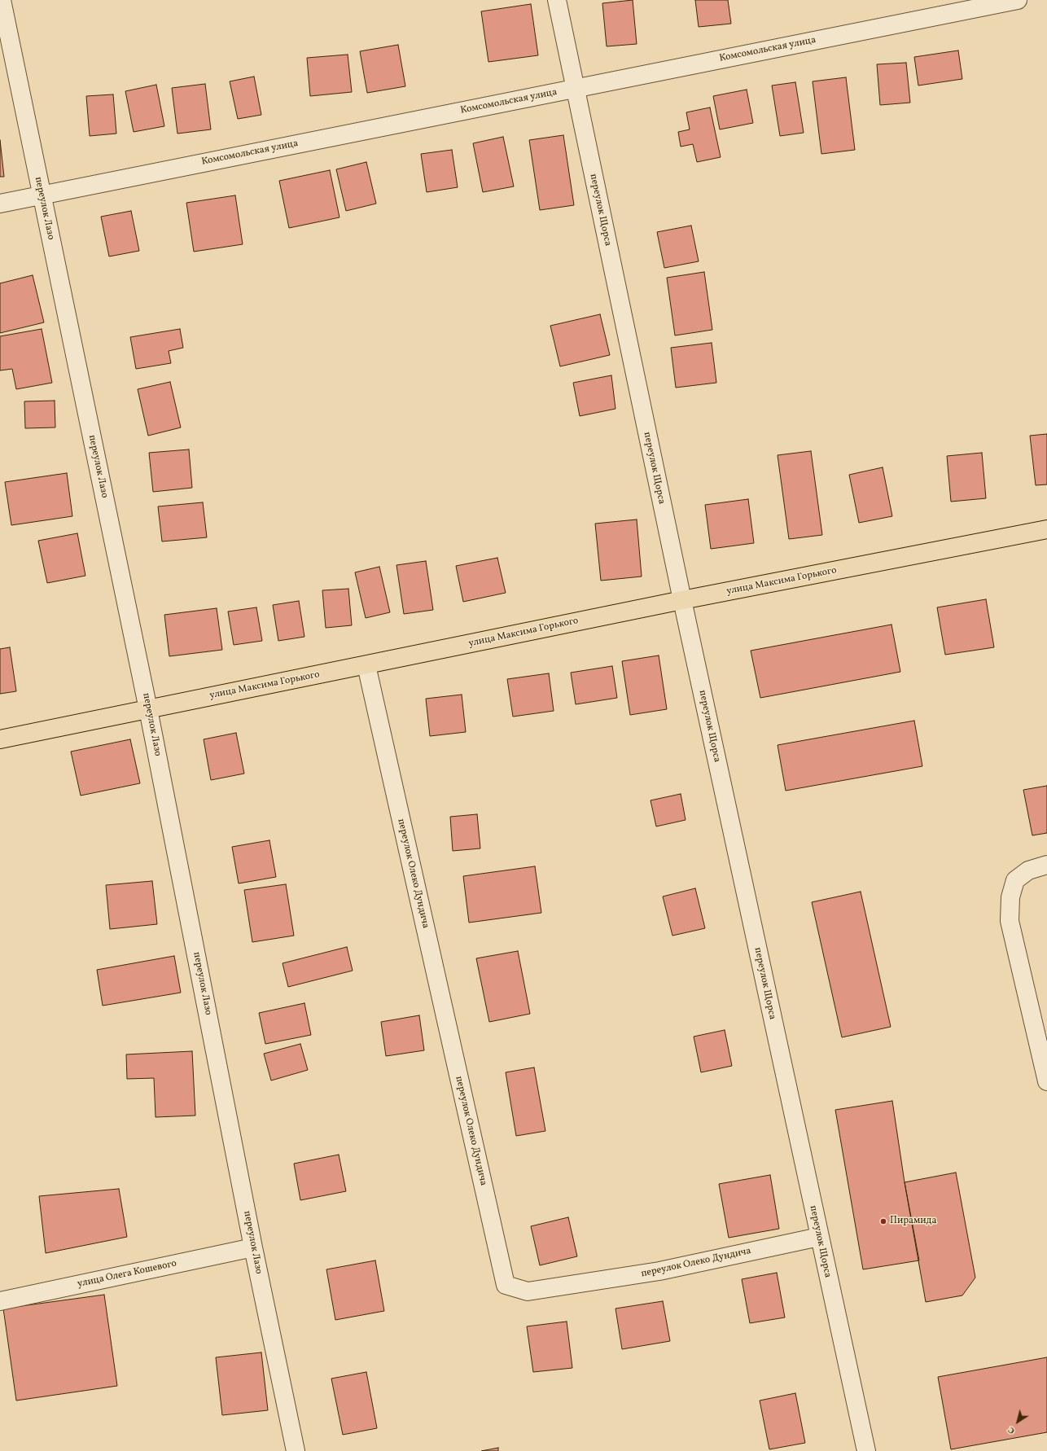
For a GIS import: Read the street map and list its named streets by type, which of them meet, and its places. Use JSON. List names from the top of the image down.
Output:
{
  "streets": {
    "main road": ["улица Максима Горького"],
    "street": [
      "Комсомольская улица",
      "переулок Лазо",
      "переулок Щорса",
      "переулок Олеко Дундича",
      "улица Олега Кошевого"
    ]
  },
  "crossings": [
    ["Комсомольская улица", "переулок Лазо"],
    ["Комсомольская улица", "переулок Щорса"],
    ["переулок Лазо", "улица Максима Горького"],
    ["переулок Лазо", "улица Олега Кошевого"],
    ["переулок Щорса", "улица Максима Горького"],
    ["переулок Щорса", "переулок Олеко Дундича"],
    ["улица Максима Горького", "переулок Олеко Дундича"]
  ],
  "places": ["Пирамида"],
  "north": "bottom left"
}
